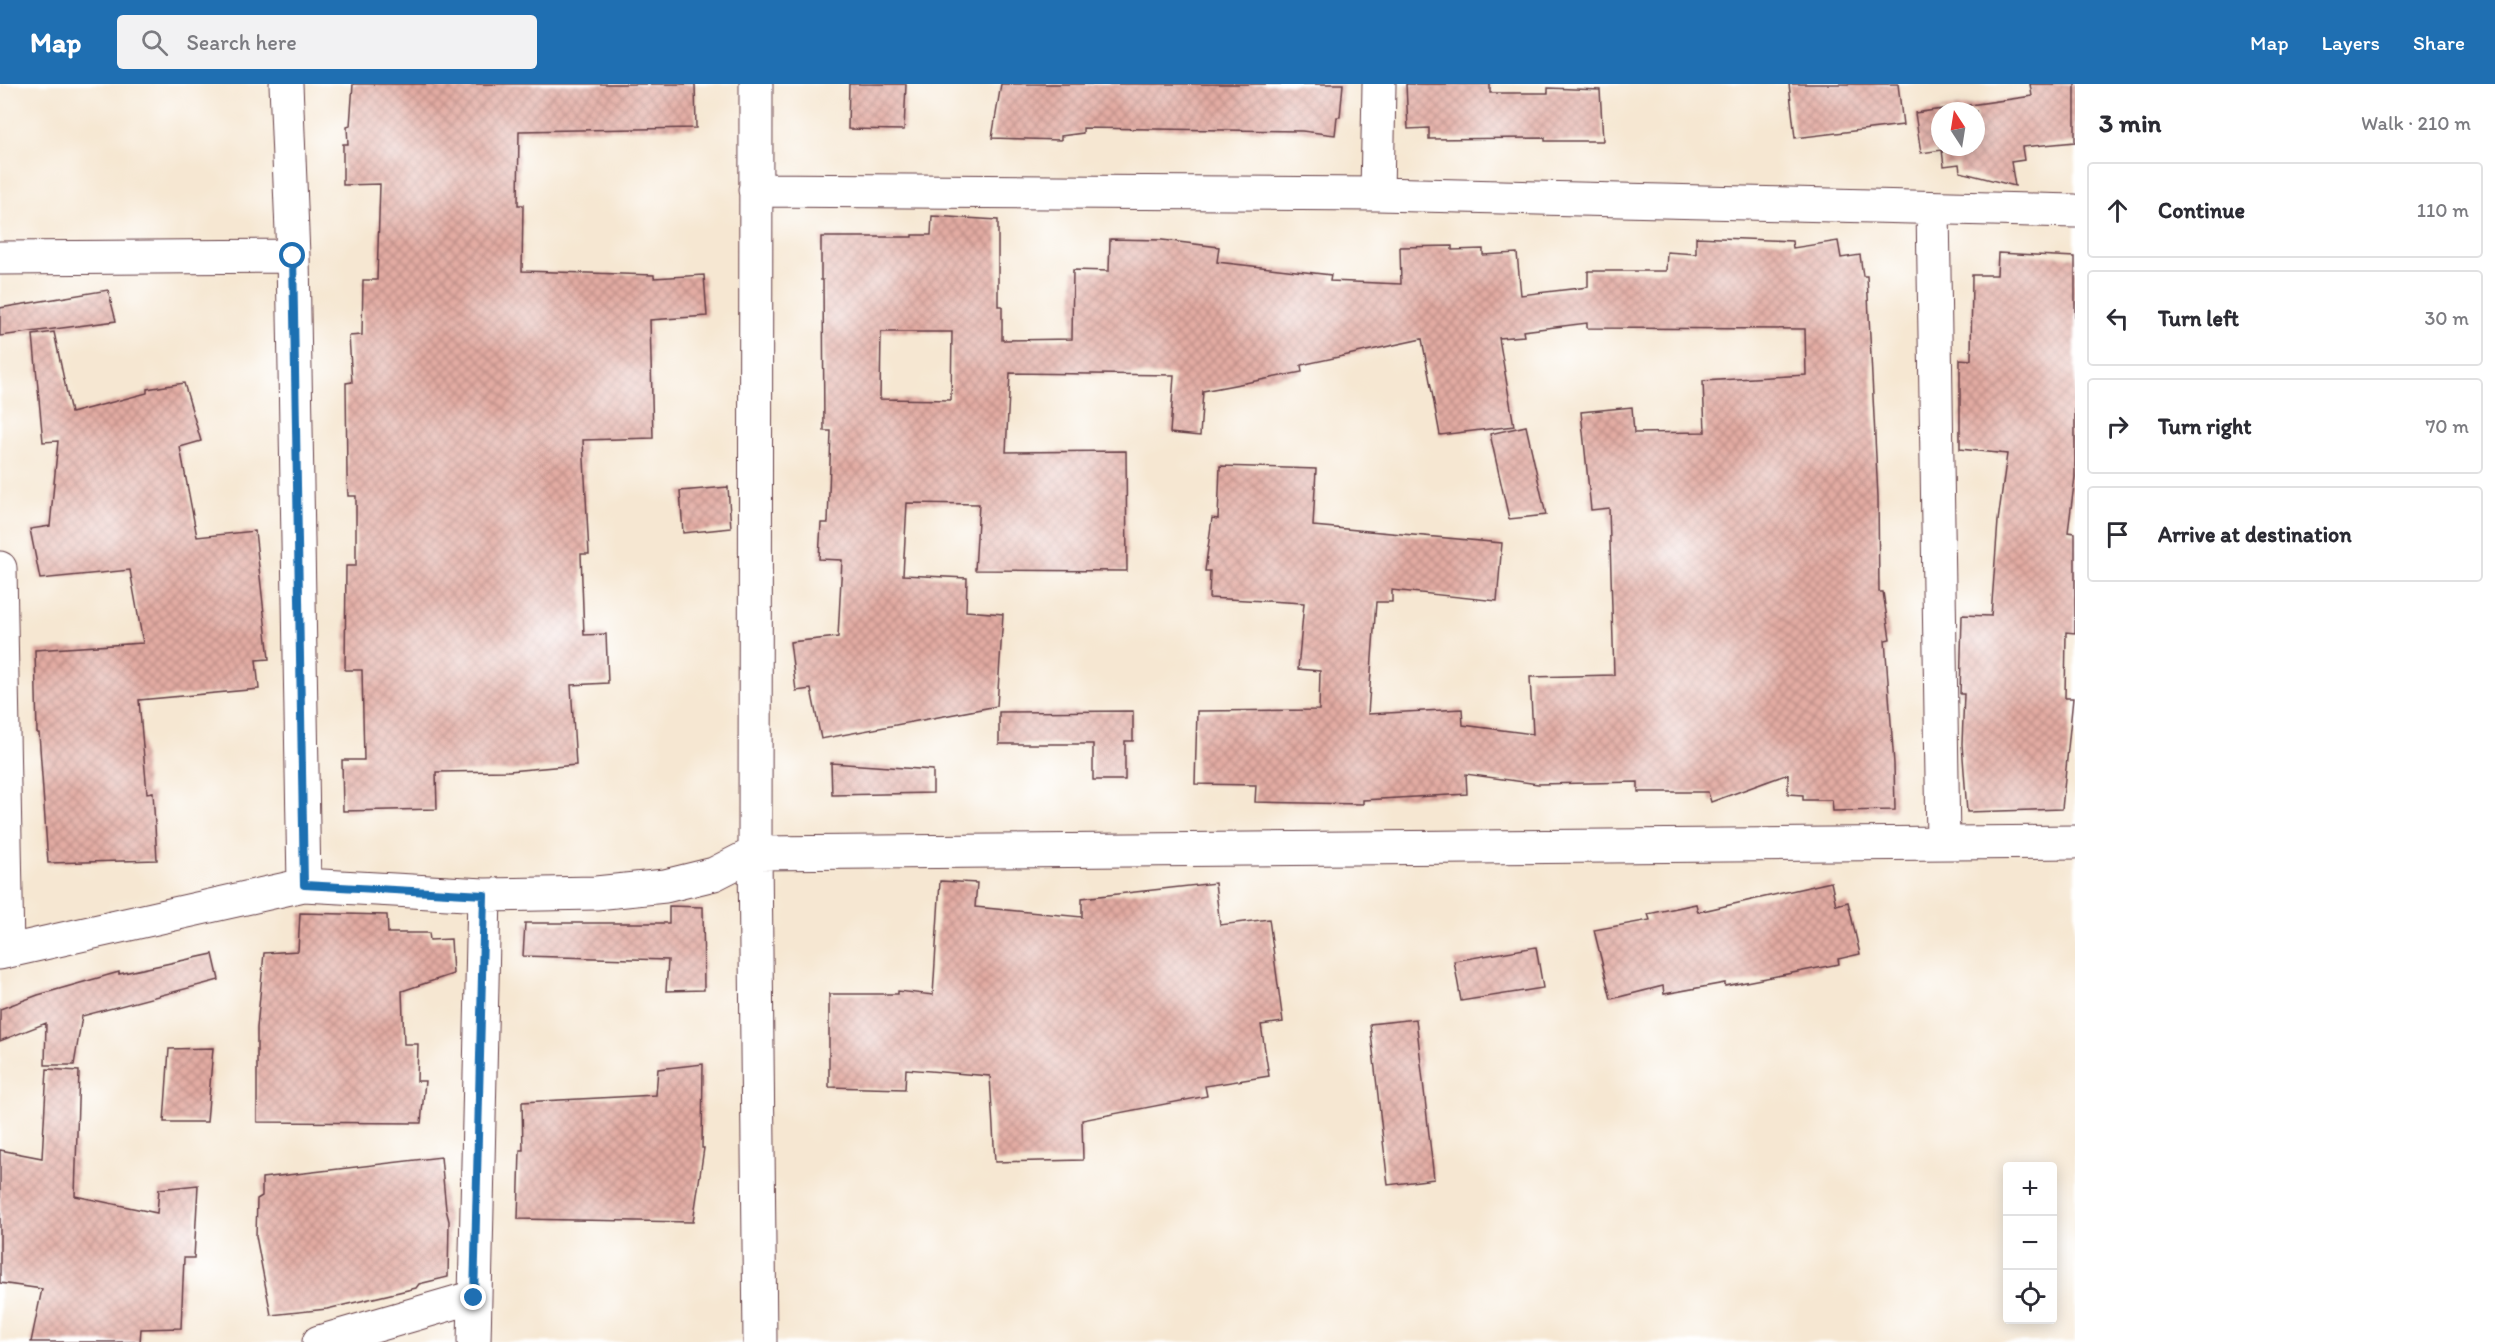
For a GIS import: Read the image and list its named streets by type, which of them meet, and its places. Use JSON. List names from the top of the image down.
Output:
{
  "north": "top",
  "page": {
    "header": "Map",
    "search": "Search here",
    "nav": ["Map", "Layers", "Share"],
    "heading": ["3 min", "Walk · 210 m"],
    "list": [
      ["Continue", "110 m"],
      ["Turn left", "30 m"],
      ["Turn right", "70 m"],
      "Arrive at destination"
    ],
    "map_buttons": ["+", "−"]
  }
}
